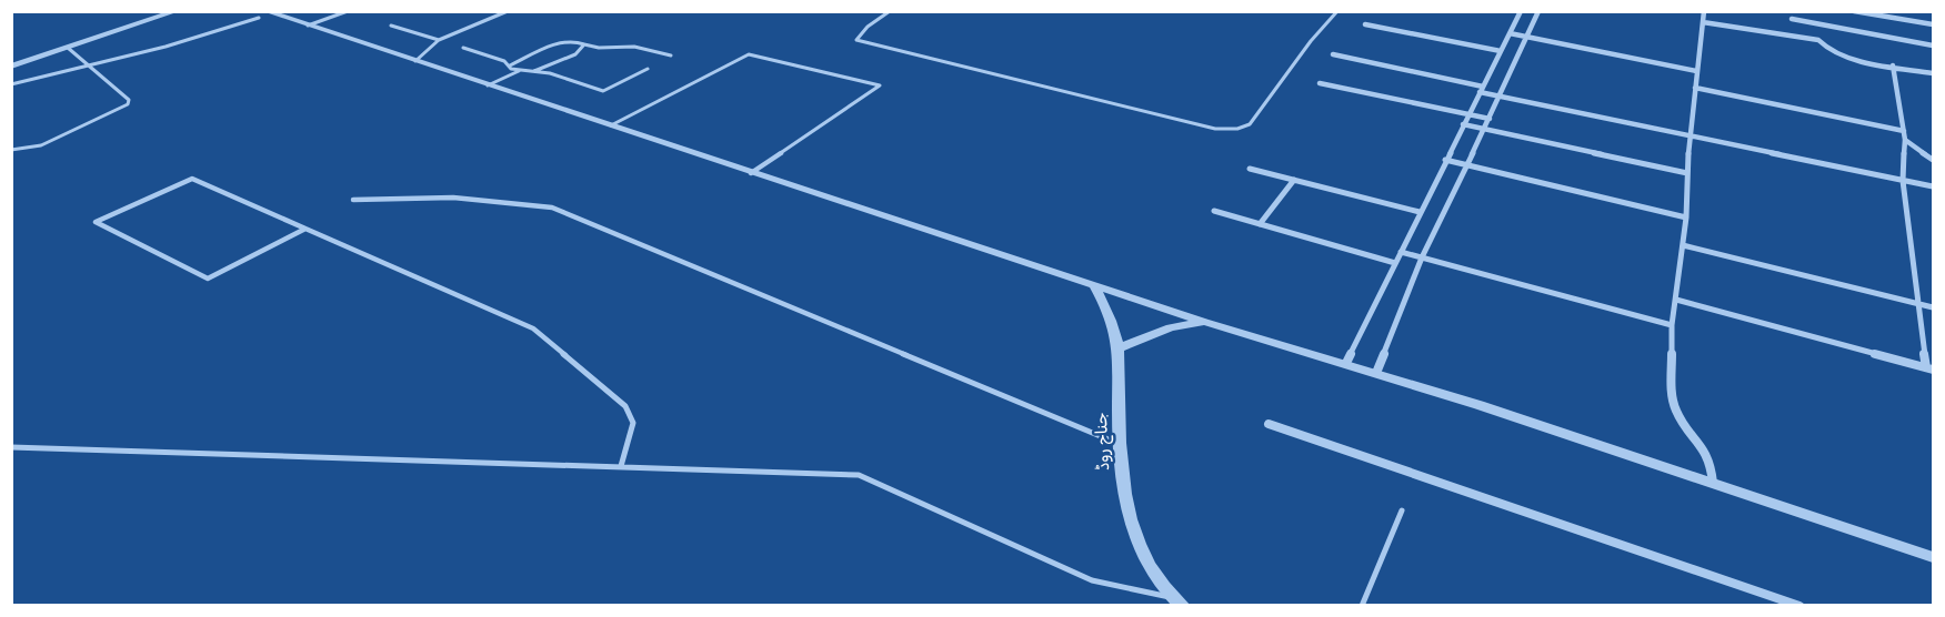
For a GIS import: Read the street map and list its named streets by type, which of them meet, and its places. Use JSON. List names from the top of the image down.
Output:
{
  "streets": {
    "street": ["جناح روڈ"]
  }
}
